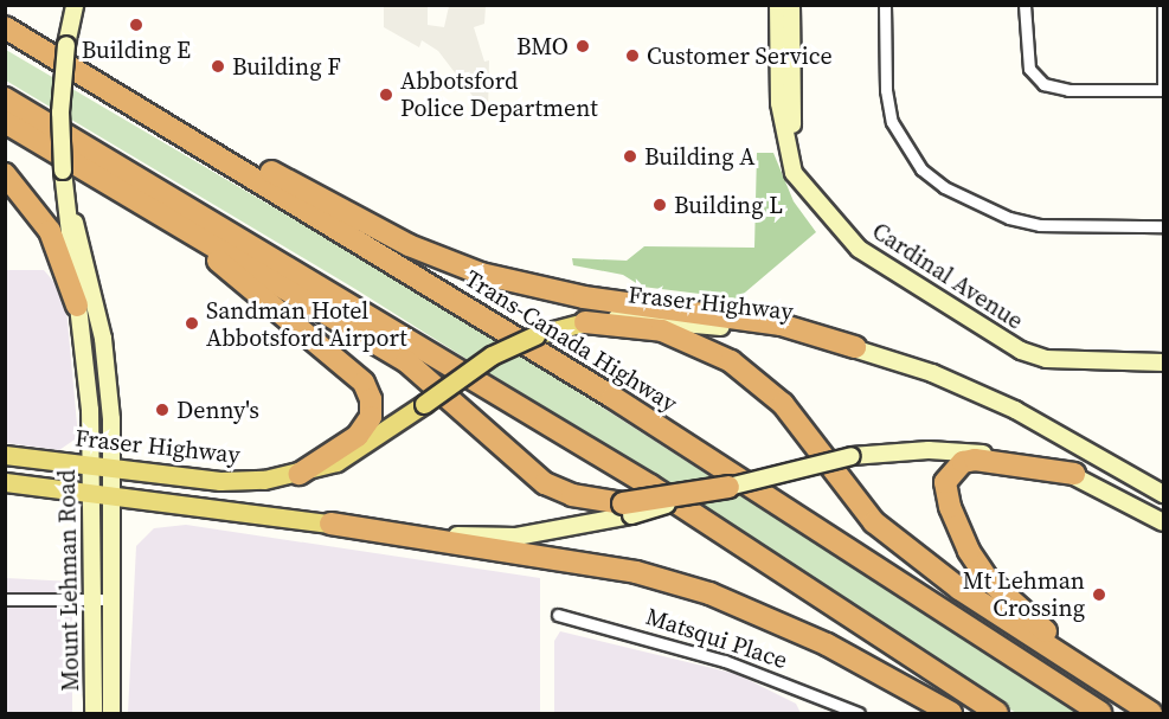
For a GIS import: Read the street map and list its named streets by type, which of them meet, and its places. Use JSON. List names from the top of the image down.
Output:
{
  "streets": {
    "highway": ["Trans-Canada Highway"],
    "main road": ["Cardinal Avenue", "Fraser Highway", "Mount Lehman Road"],
    "street": ["Matsqui Place"]
  },
  "crossings": [
    ["Fraser Highway", "Mount Lehman Road"]
  ],
  "places": [
    "Building E",
    "BMO",
    "Customer Service",
    "Building F",
    "Abbotsford Police Department",
    "Building A",
    "Building L",
    "Sandman Hotel Abbotsford Airport",
    "Denny's",
    "Mt Lehman Crossing"
  ]
}
